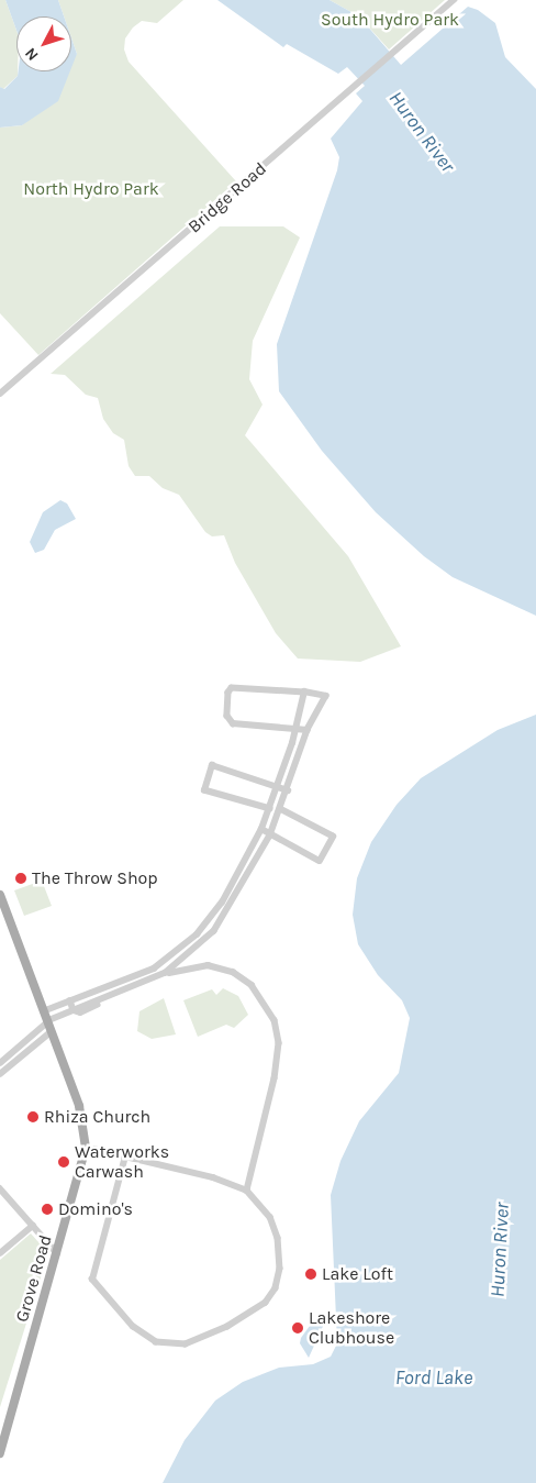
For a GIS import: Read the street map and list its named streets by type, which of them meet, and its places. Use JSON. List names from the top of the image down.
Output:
{
  "streets": {
    "main road": ["Grove Road"],
    "street": ["Bridge Road"]
  },
  "water": ["Huron River", "Ford Lake"],
  "parks": ["South Hydro Park", "North Hydro Park"],
  "places": [
    "The Throw Shop",
    "Rhiza Church",
    "Waterworks Carwash",
    "Domino's",
    "Lake Loft",
    "Lakeshore Clubhouse"
  ],
  "north": "bottom left"
}
